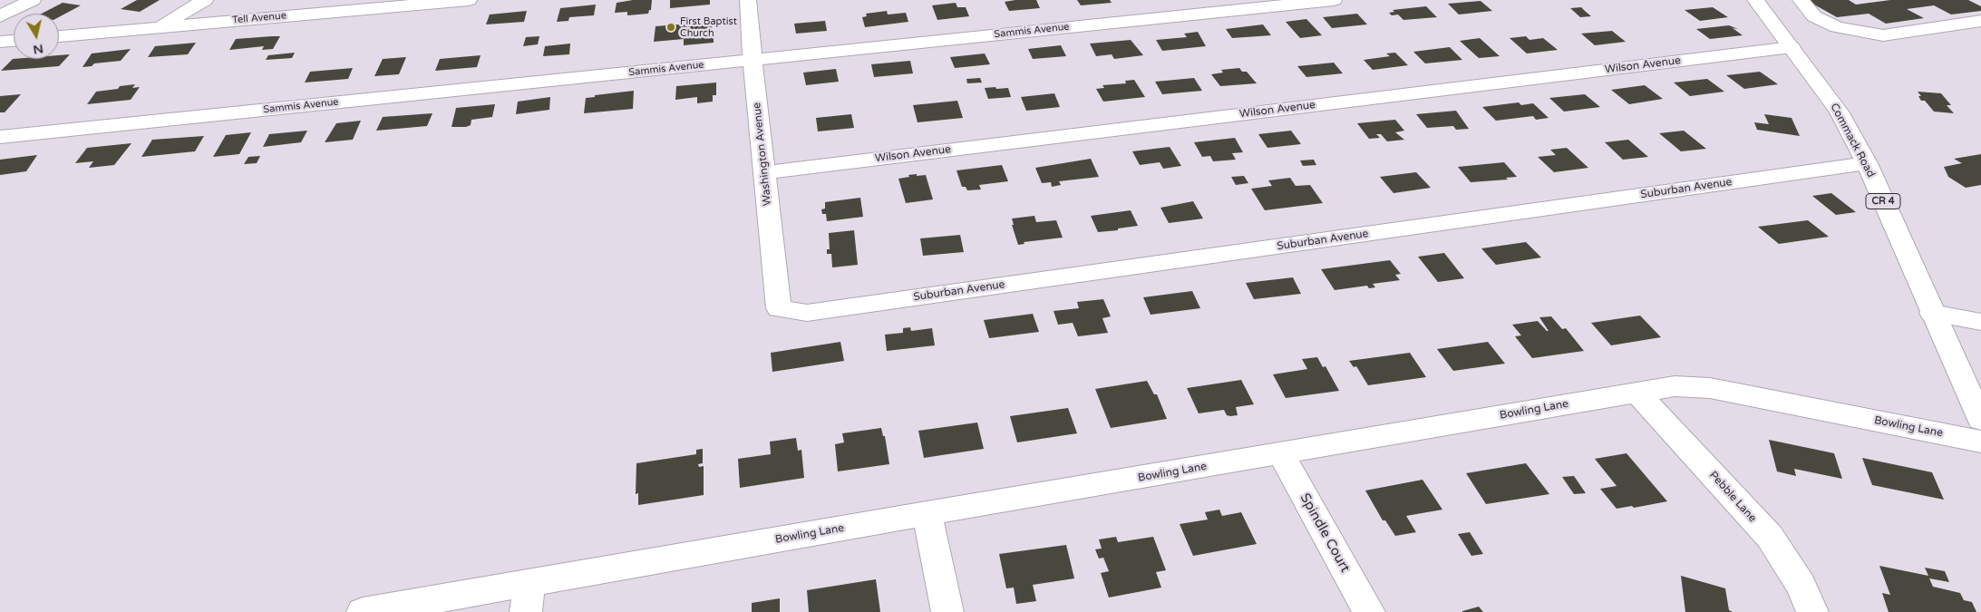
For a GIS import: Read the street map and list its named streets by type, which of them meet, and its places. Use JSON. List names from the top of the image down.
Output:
{
  "streets": {
    "street": [
      "Tell Avenue",
      "Sammis Avenue",
      "Wilson Avenue",
      "Commack Road",
      "Washington Avenue",
      "Suburban Avenue",
      "CR 4",
      "Bowling Lane",
      "Pebble Lane",
      "Spindle Court"
    ]
  },
  "crossings": [
    ["Sammis Avenue", "Washington Avenue"],
    ["Wilson Avenue", "Commack Road"],
    ["Wilson Avenue", "Washington Avenue"],
    ["Commack Road", "Suburban Avenue"],
    ["Washington Avenue", "Suburban Avenue"],
    ["Bowling Lane", "Pebble Lane"],
    ["Bowling Lane", "Spindle Court"]
  ],
  "places": ["First Baptist Church"],
  "north": "bottom"
}
